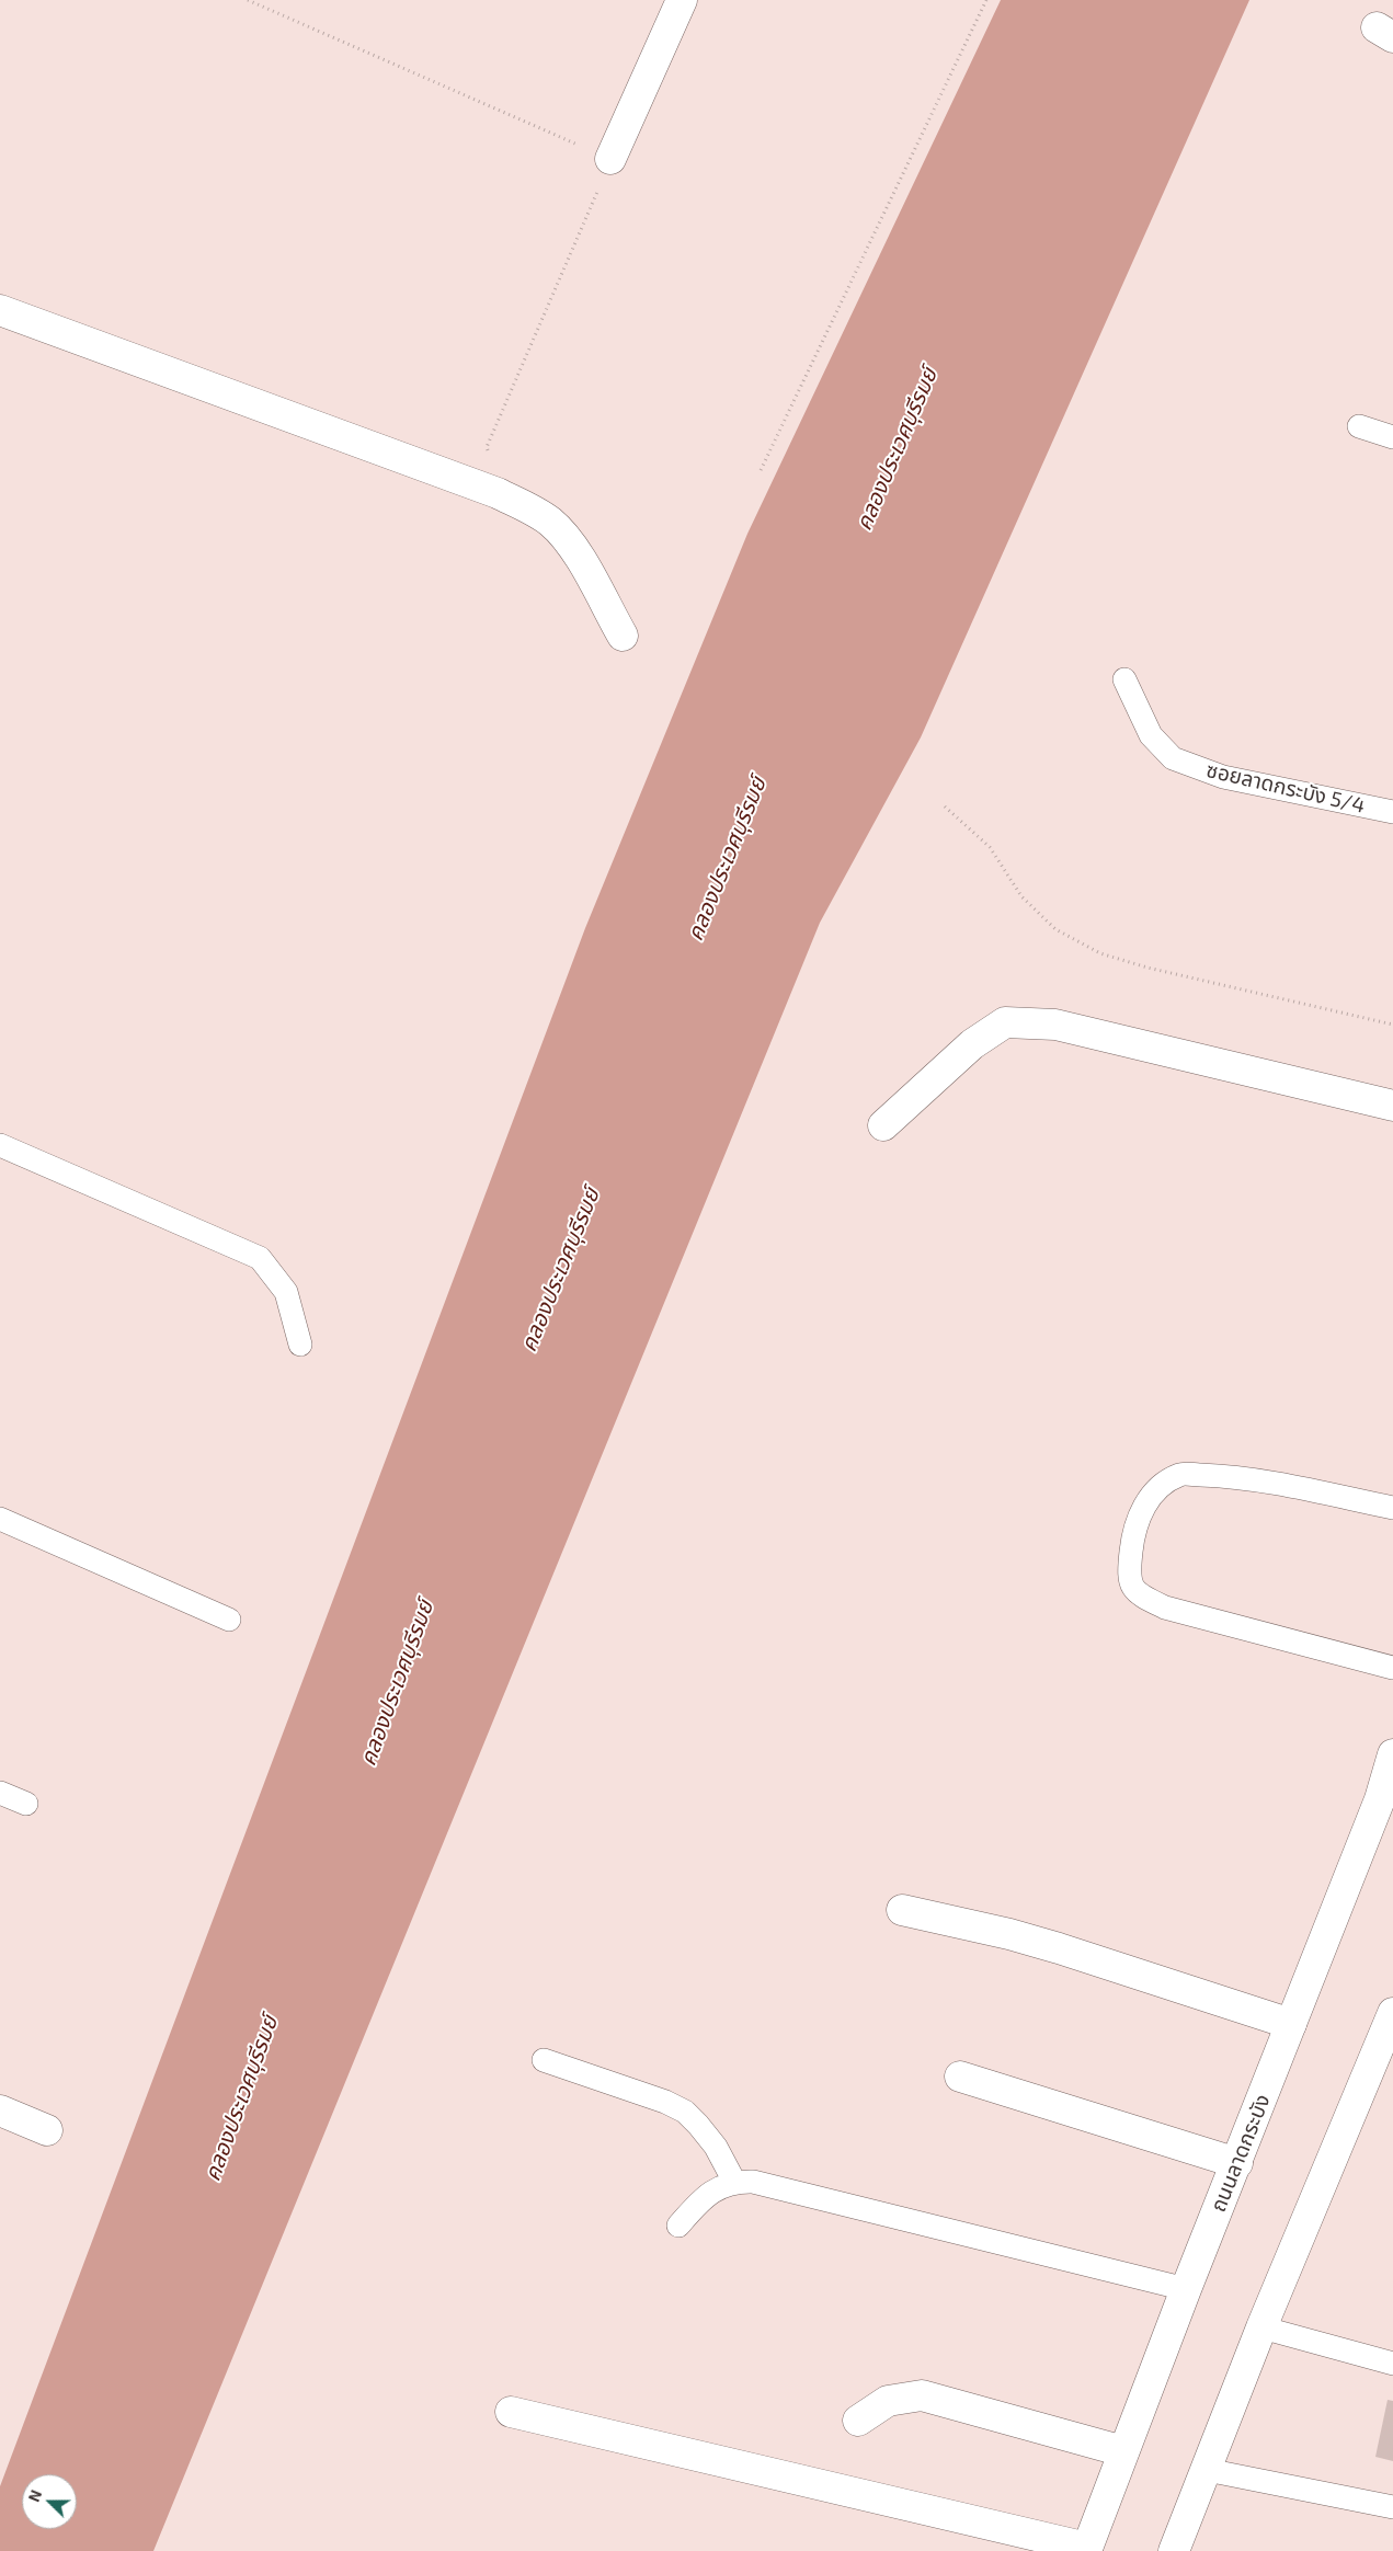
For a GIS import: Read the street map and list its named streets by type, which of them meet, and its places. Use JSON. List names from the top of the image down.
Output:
{
  "streets": {
    "street": ["ถนนลาดกระบัง"],
    "lane": ["ซอยลาดกระบัง 5/4"]
  },
  "water": ["คลองประเวศบุรีรมย์"],
  "north": "left"
}
